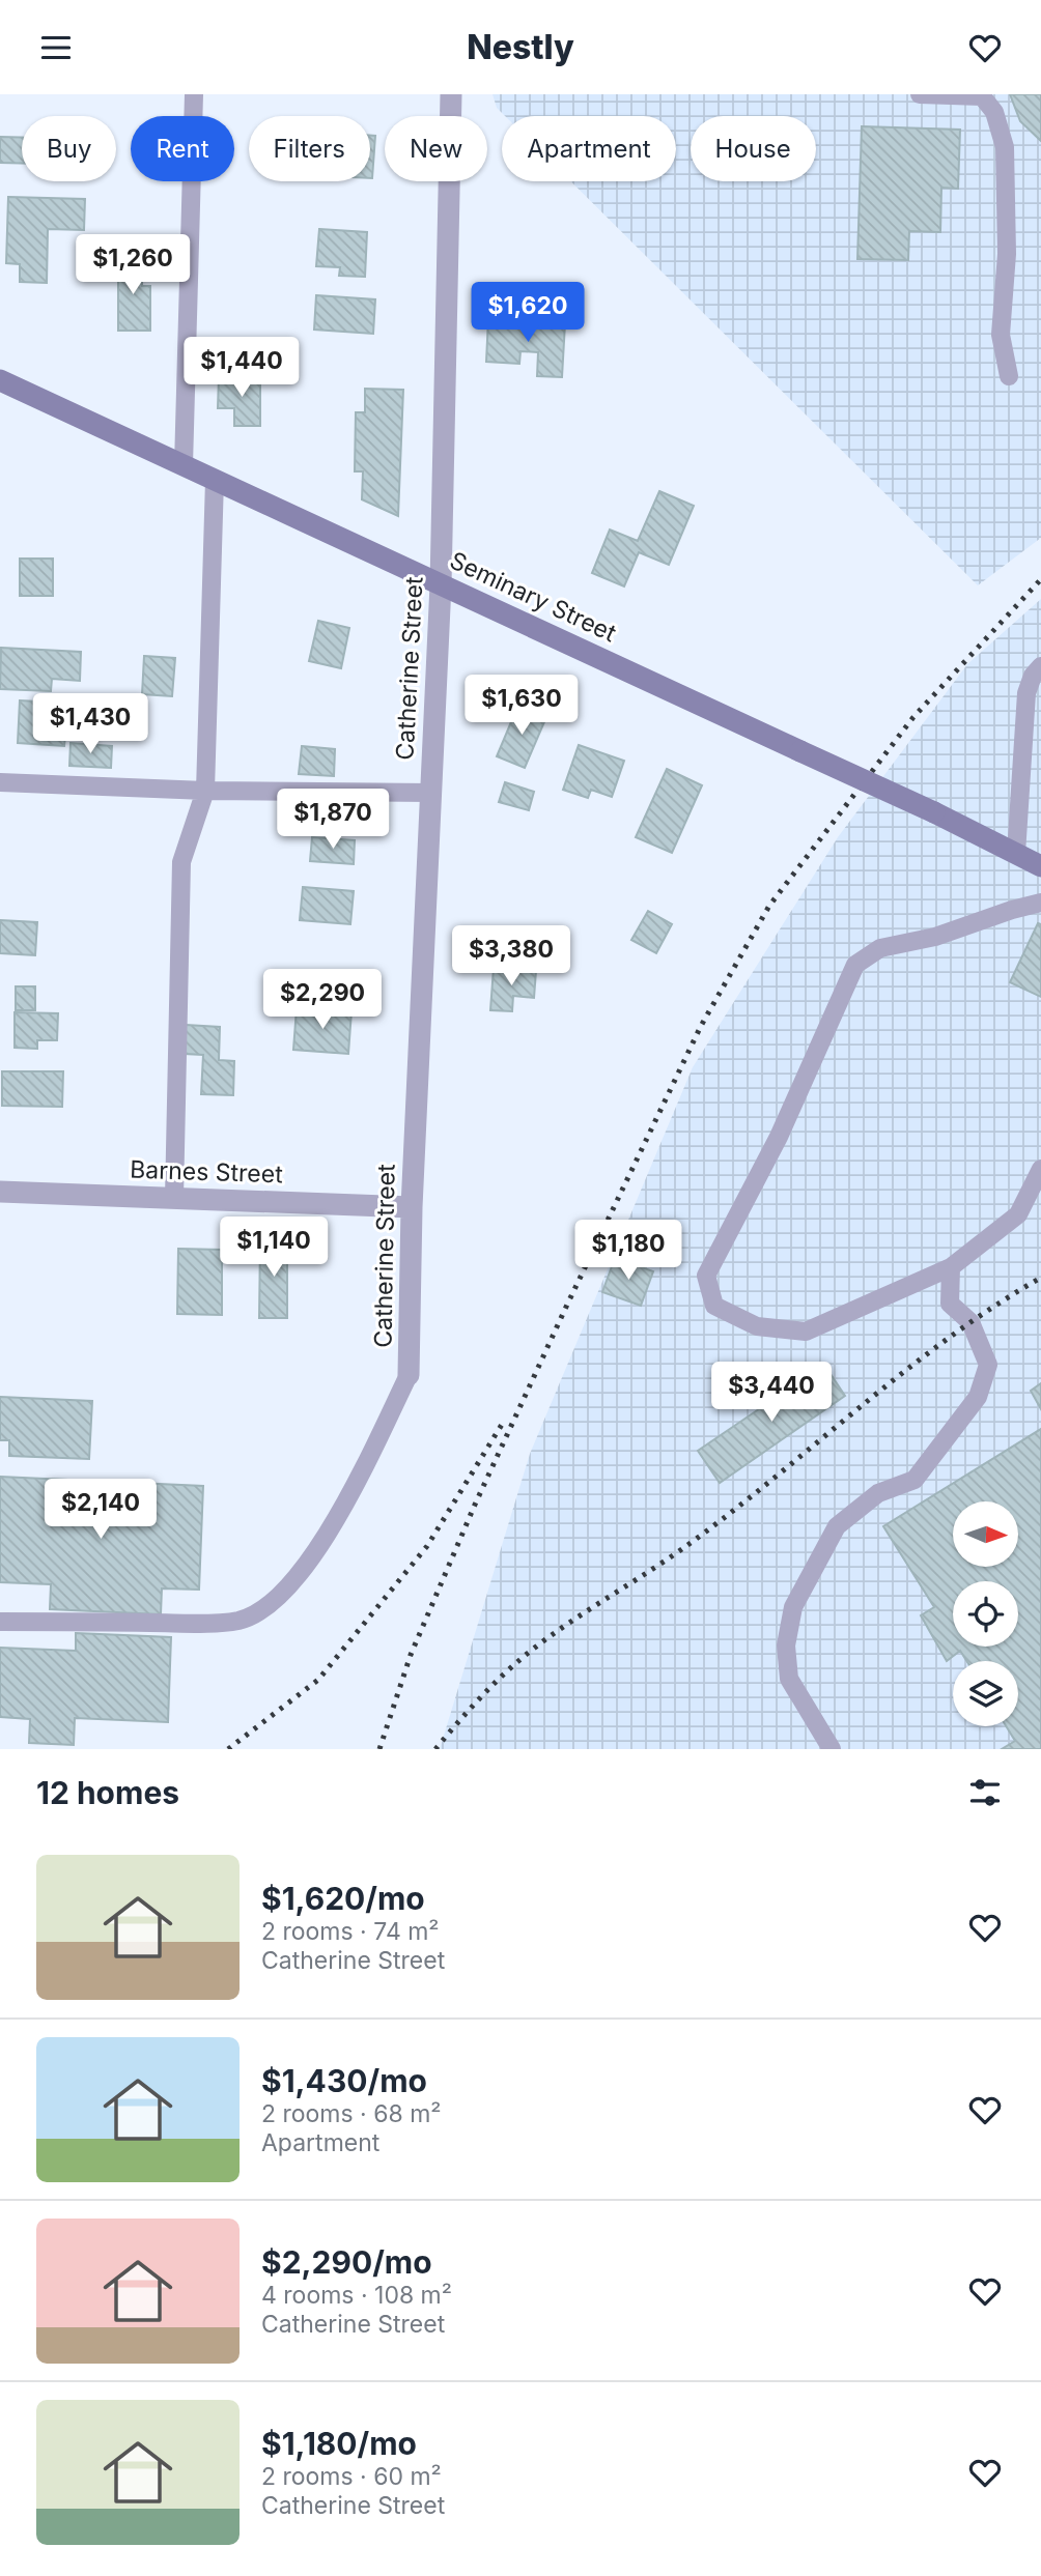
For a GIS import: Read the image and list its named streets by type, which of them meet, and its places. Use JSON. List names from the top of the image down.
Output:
{
  "streets": {
    "street": ["Seminary Street", "Catherine Street", "Barnes Street"]
  },
  "crossings": [
    ["Seminary Street", "Catherine Street"],
    ["Catherine Street", "Barnes Street"]
  ],
  "north": "right",
  "page": {
    "header": "Nestly",
    "chip": [
      "Buy",
      "Rent",
      "Filters",
      "New",
      "Apartment",
      "House"
    ],
    "price": [
      "$1,260",
      "$1,620",
      "$1,440",
      "$1,630",
      "$1,430",
      "$1,870",
      "$3,380",
      "$2,290",
      "$1,140",
      "$1,180",
      "$3,440",
      "$2,140"
    ],
    "heading": "12 homes",
    "list": [
      {
        "name": "$1,620/mo",
        "note": "2 rooms · 74 m² · Catherine Street"
      },
      {
        "name": "$1,430/mo",
        "note": "2 rooms · 68 m² · Apartment"
      },
      {
        "name": "$2,290/mo",
        "note": "4 rooms · 108 m² · Catherine Street"
      },
      {
        "name": "$1,180/mo",
        "note": "2 rooms · 60 m² · Catherine Street"
      }
    ]
  }
}
